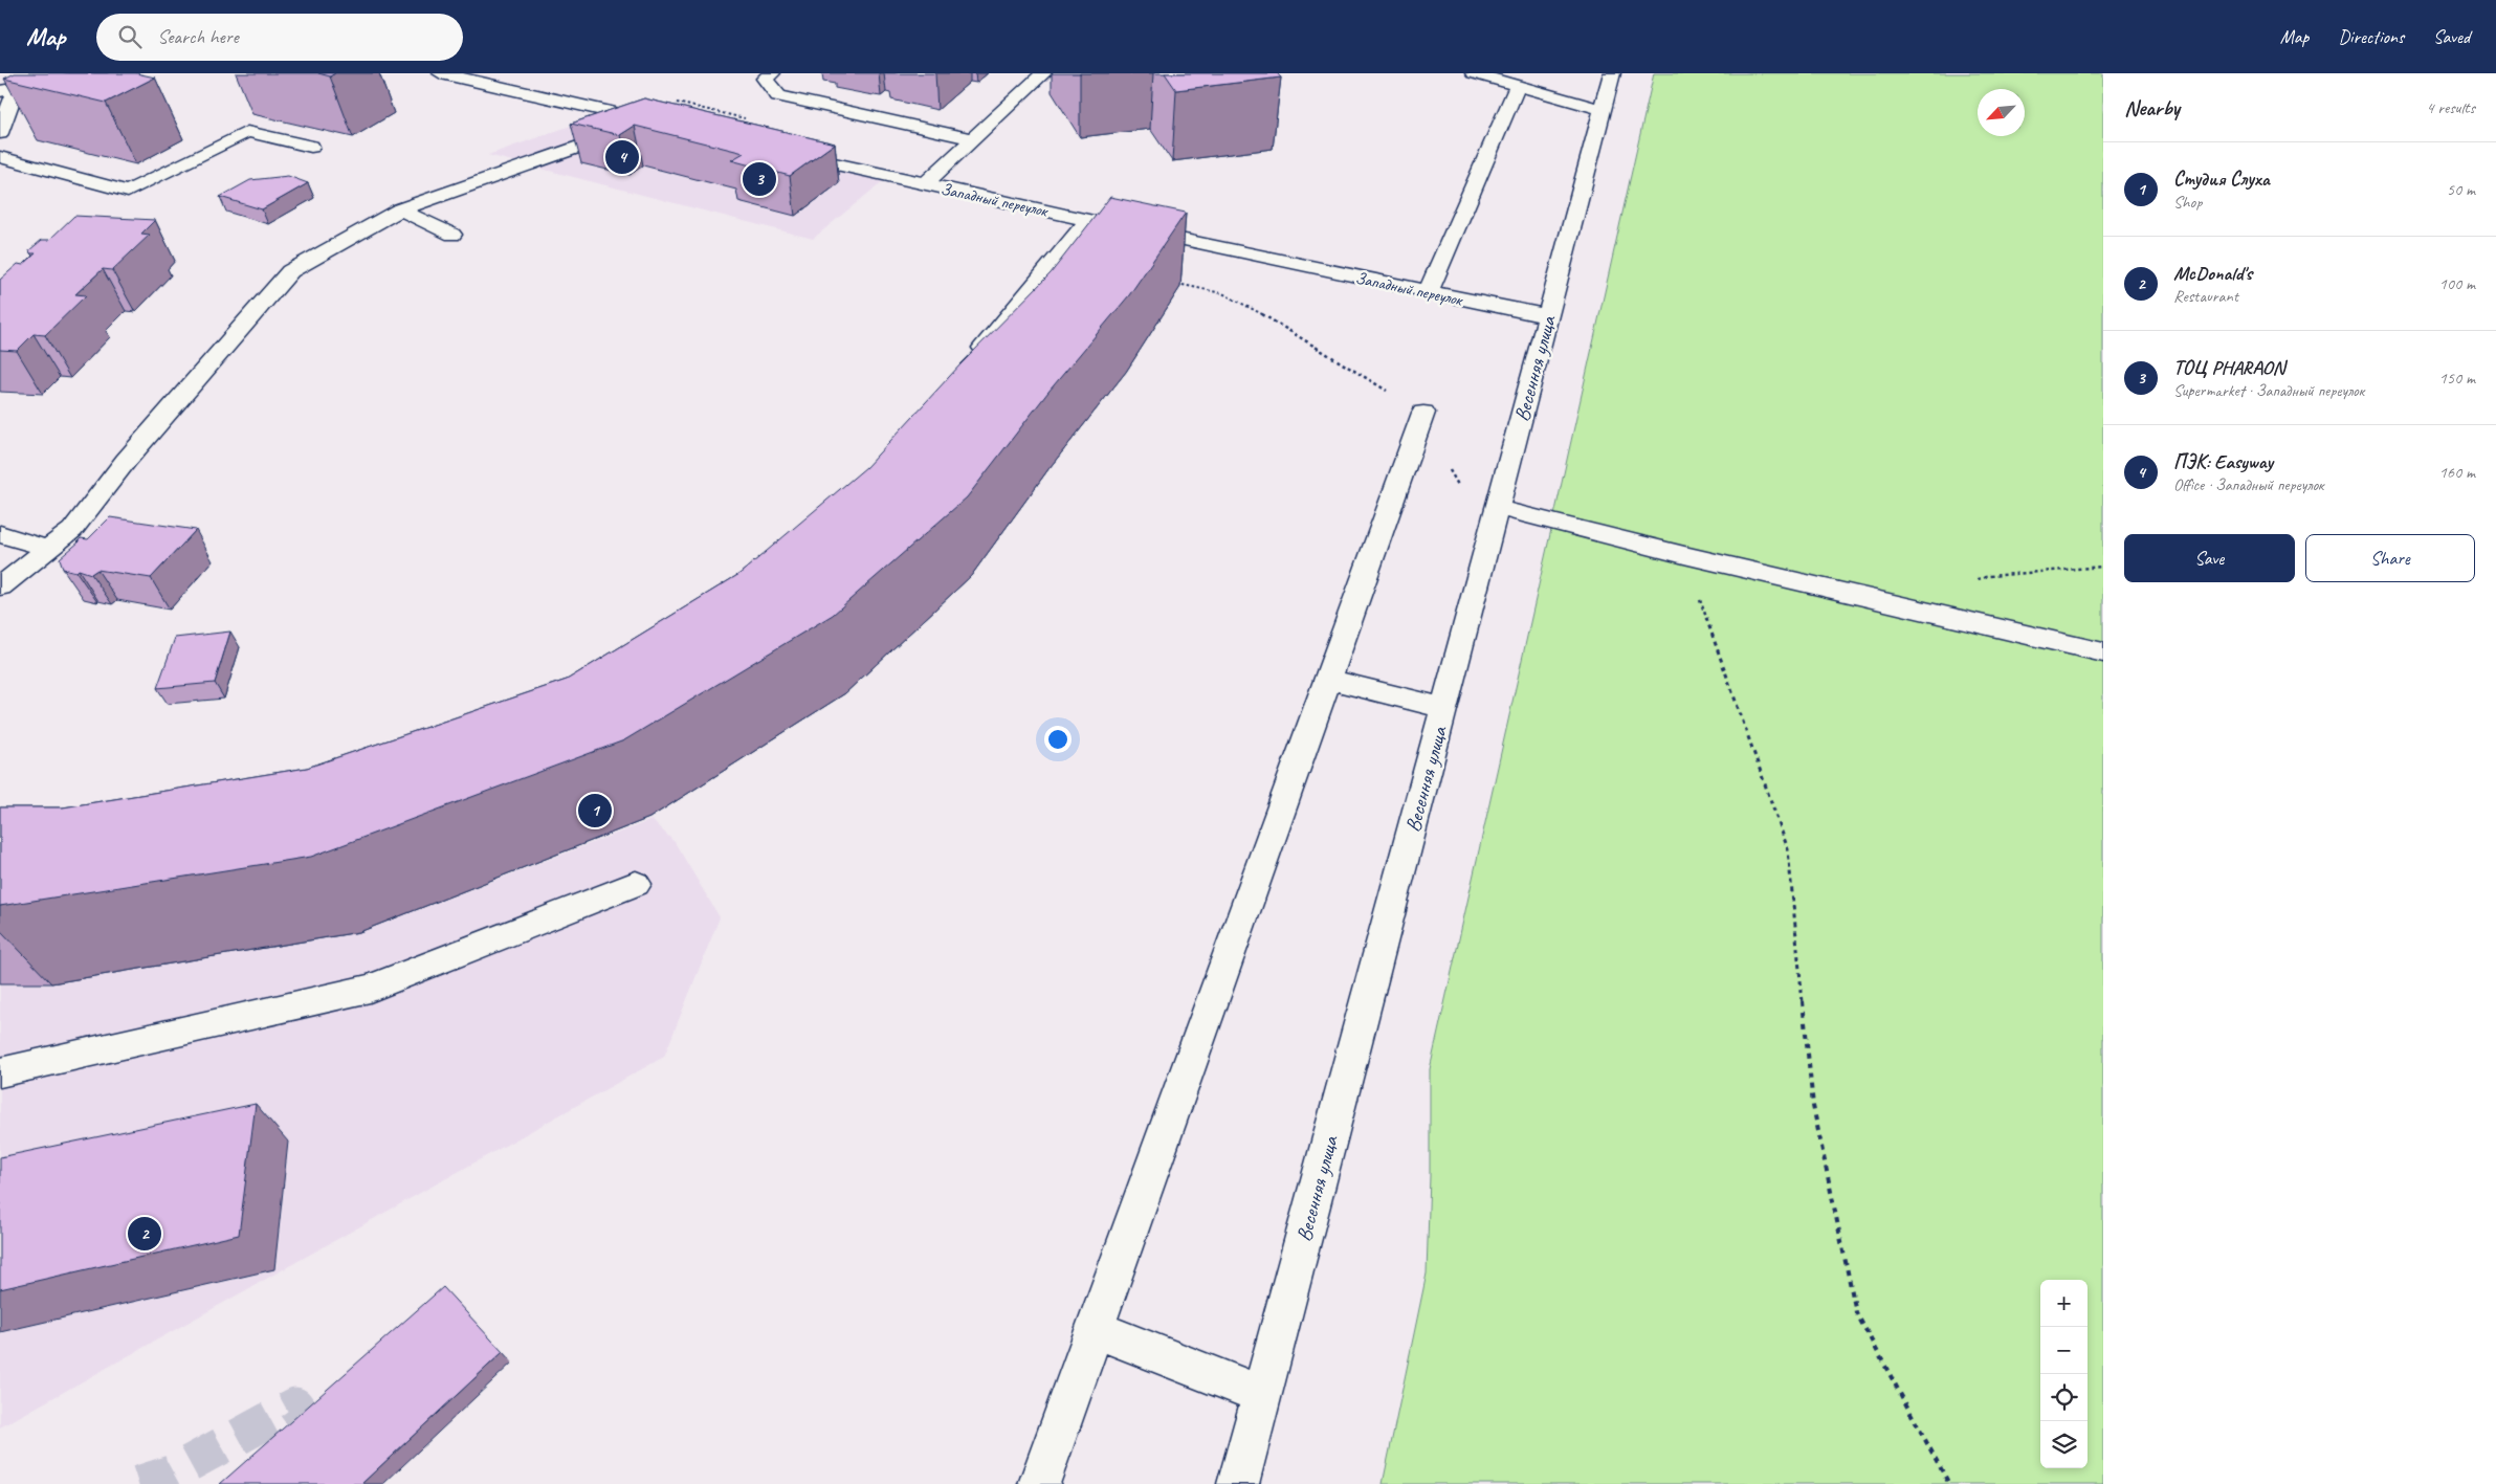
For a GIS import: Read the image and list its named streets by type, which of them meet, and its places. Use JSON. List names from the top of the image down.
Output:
{
  "streets": {
    "street": ["Западный переулок", "Весенняя улица"]
  },
  "crossings": [
    ["Западный переулок", "Весенняя улица"]
  ],
  "north": "bottom left",
  "page": {
    "header": "Map",
    "search": "Search here",
    "nav": ["Map", "Directions", "Saved"],
    "heading": ["Nearby", "4 results"],
    "pins": [
      "4",
      "3",
      "1",
      "2"
    ],
    "list": [
      {
        "mark": "1",
        "name": "Студия Слуха",
        "note": "Shop",
        "value": "50 m"
      },
      {
        "mark": "2",
        "name": "McDonald's",
        "note": "Restaurant",
        "value": "100 m"
      },
      {
        "mark": "3",
        "name": "ТОЦ PHARAON",
        "note": "Supermarket · Западный переулок",
        "value": "150 m"
      },
      {
        "mark": "4",
        "name": "ПЭК: Easyway",
        "note": "Office · Западный переулок",
        "value": "160 m"
      }
    ],
    "buttons": ["Save", "Share"],
    "map_buttons": ["+", "−"]
  }
}
